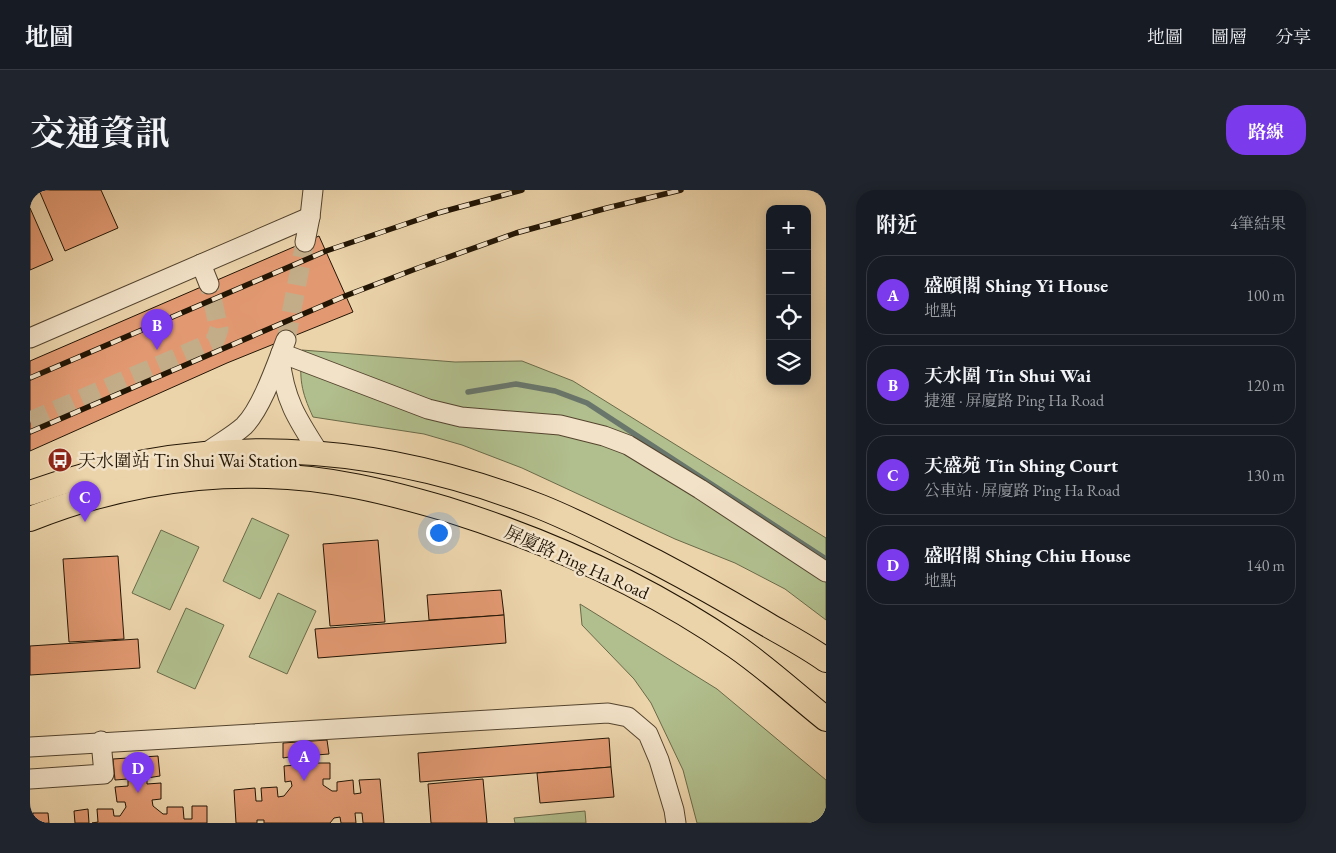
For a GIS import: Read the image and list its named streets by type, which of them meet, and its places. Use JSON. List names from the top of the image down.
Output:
{
  "streets": {
    "main road": ["屏廈路 Ping Ha Road"]
  },
  "places": {
    "bus stop": ["天水圍站 Tin Shui Wai Station"]
  },
  "page": {
    "header": "地圖",
    "nav": ["地圖", "圖層", "分享"],
    "title": "交通資訊",
    "buttons": "路線",
    "heading": ["附近", "4筆結果"],
    "map_buttons": ["+", "−"],
    "list": [
      {
        "mark": "A",
        "name": "盛頤閣 Shing Yi House",
        "note": "地點",
        "value": "100 m"
      },
      {
        "mark": "B",
        "name": "天水圍 Tin Shui Wai",
        "note": "捷運 · 屏廈路 Ping Ha Road",
        "value": "120 m"
      },
      {
        "mark": "C",
        "name": "天盛苑 Tin Shing Court",
        "note": "公車站 · 屏廈路 Ping Ha Road",
        "value": "130 m"
      },
      {
        "mark": "D",
        "name": "盛昭閣 Shing Chiu House",
        "note": "地點",
        "value": "140 m"
      }
    ],
    "pins": [
      "B",
      "C",
      "A",
      "D"
    ]
  }
}
